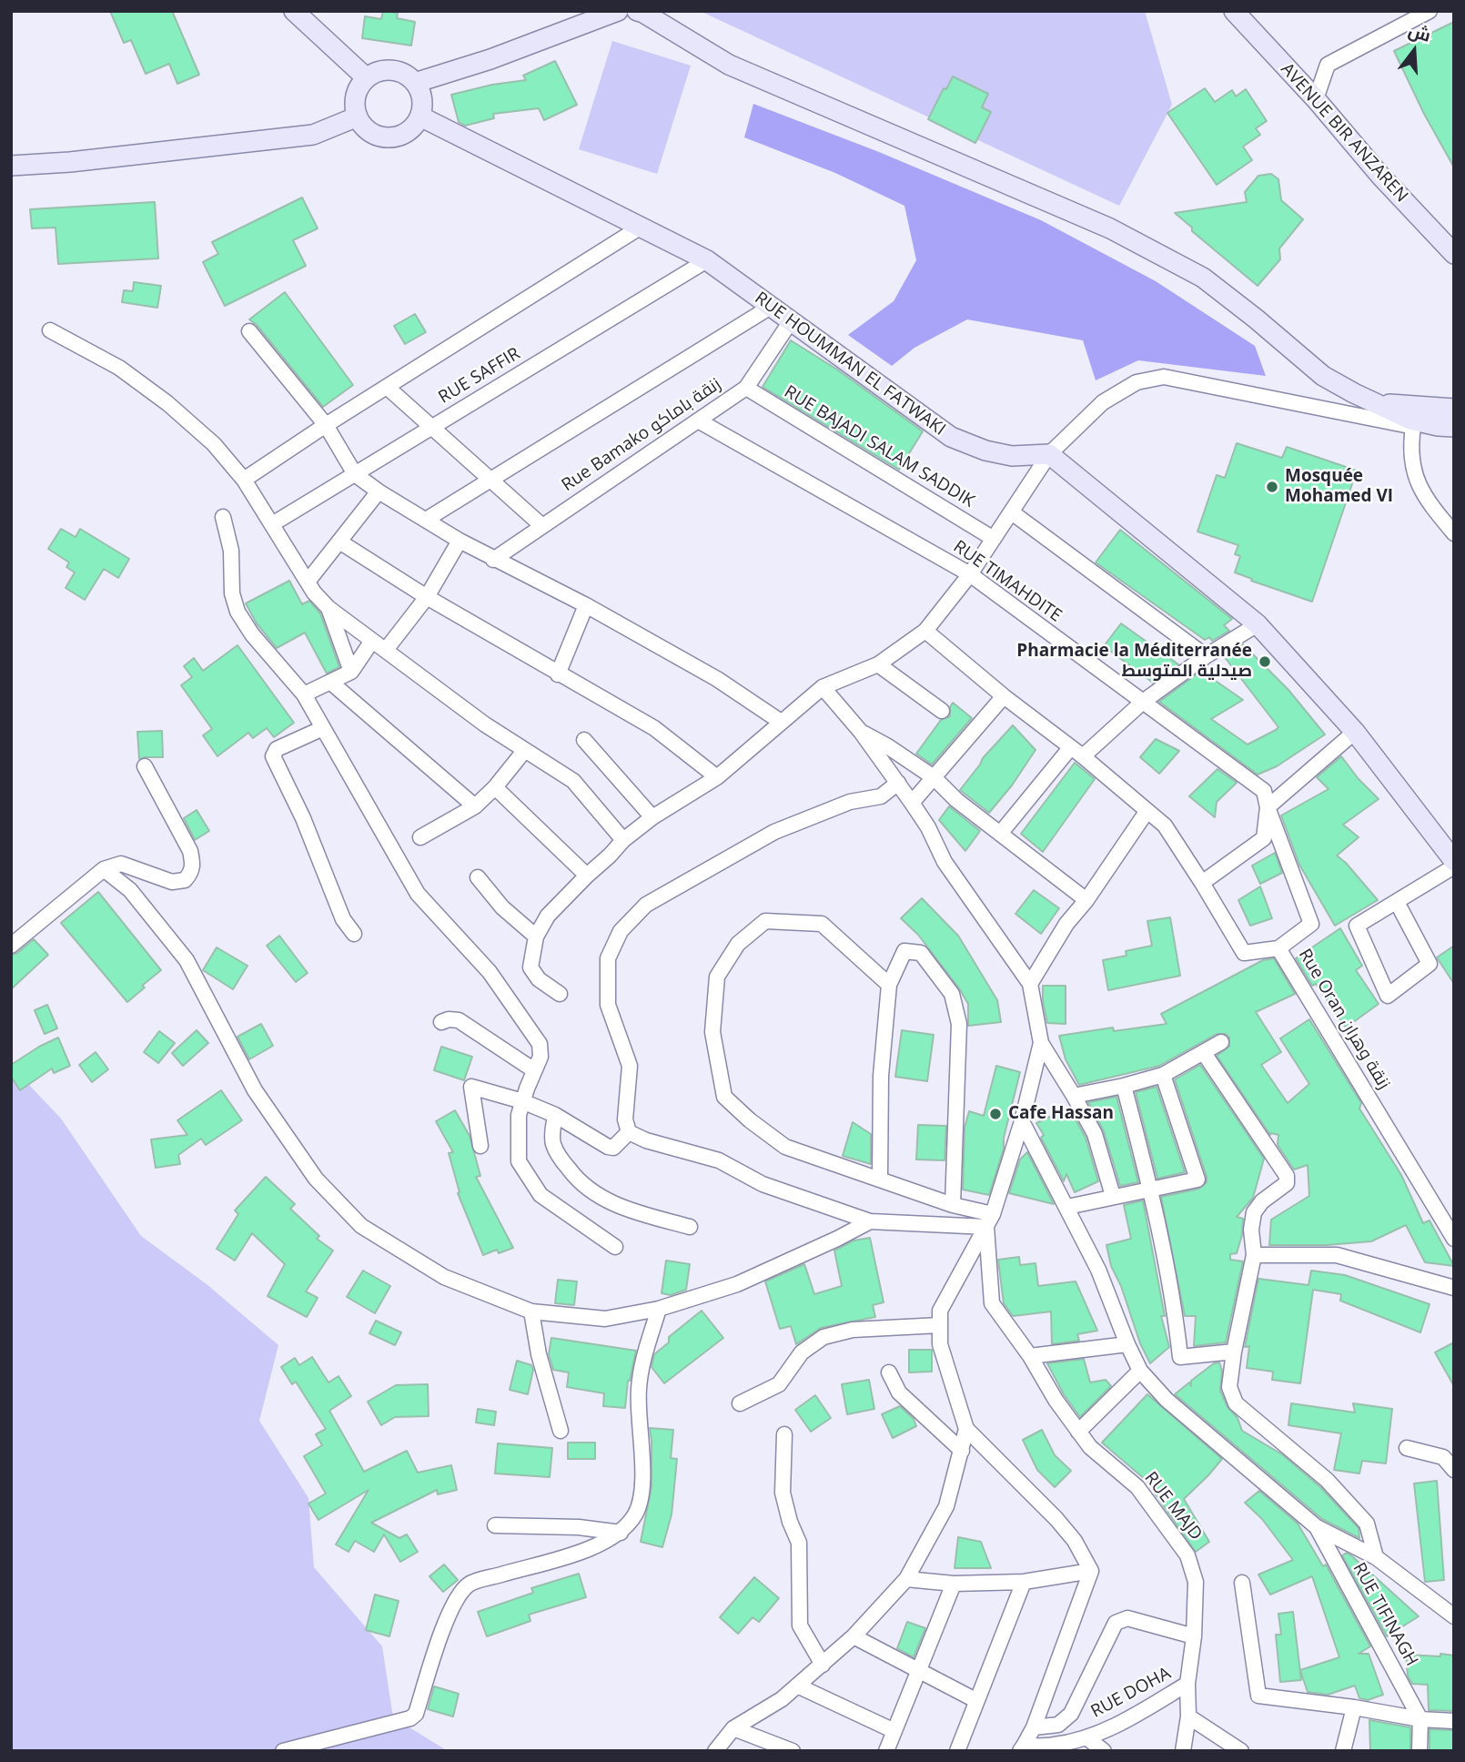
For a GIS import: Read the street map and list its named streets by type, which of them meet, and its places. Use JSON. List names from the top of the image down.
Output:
{
  "streets": {
    "street": [
      "AVENUE BIR ANZAREN",
      "RUE HOUMMAN EL FATWAKI",
      "RUE SAFFIR",
      "Rue Bamako زنقة باماكو",
      "RUE BAJADI SALAM SADDIK",
      "RUE TIMAHDITE",
      "Rue Oran زنقة وهران",
      "RUE MAJD",
      "RUE TIFINAGH",
      "RUE DOHA"
    ]
  },
  "crossings": [
    ["RUE HOUMMAN EL FATWAKI", "RUE SAFFIR"],
    ["RUE HOUMMAN EL FATWAKI", "Rue Bamako زنقة باماكو"],
    ["Rue Bamako زنقة باماكو", "RUE BAJADI SALAM SADDIK"],
    ["Rue Bamako زنقة باماكو", "RUE TIMAHDITE"],
    ["RUE TIMAHDITE", "Rue Oran زنقة وهران"],
    ["RUE MAJD", "RUE DOHA"]
  ],
  "places": ["Mosquée Mohamed VI", "Pharmacie la Méditerranée صيدلية المتوسط", "Cafe Hassan"],
  "north": "top"
}
